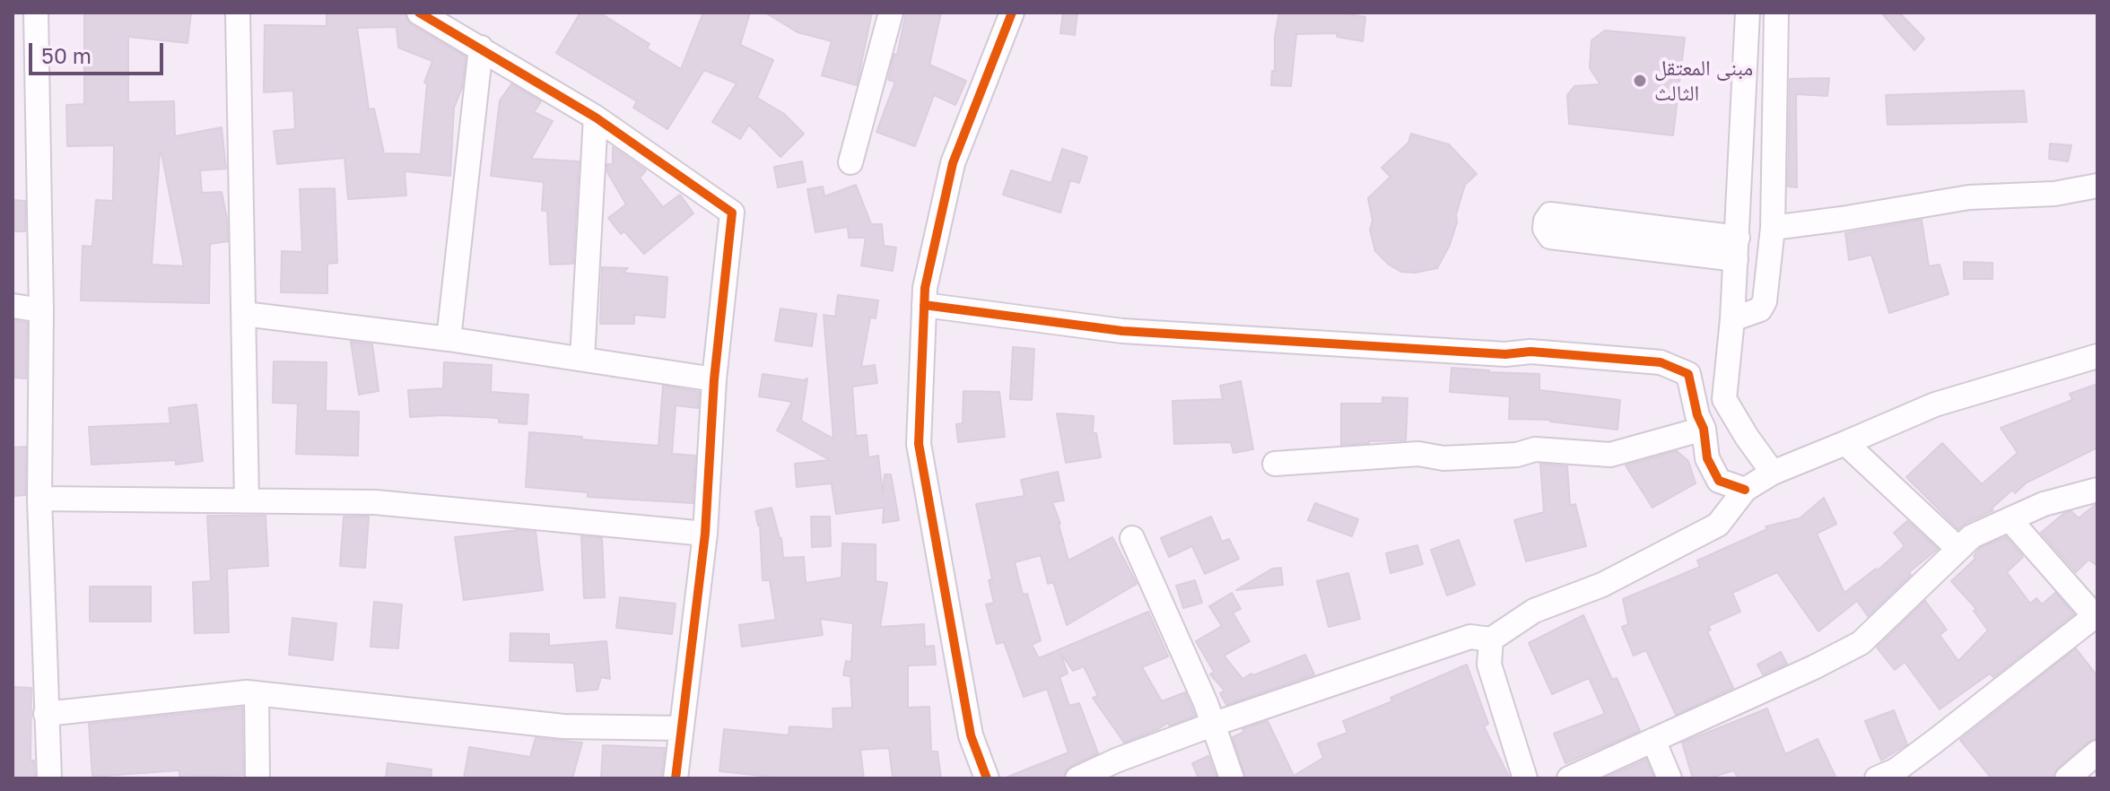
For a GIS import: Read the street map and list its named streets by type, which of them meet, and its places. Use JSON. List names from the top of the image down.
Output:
{
  "places": ["مبنى المعتقل الثالث"],
  "scale_bar": "50 m"
}
